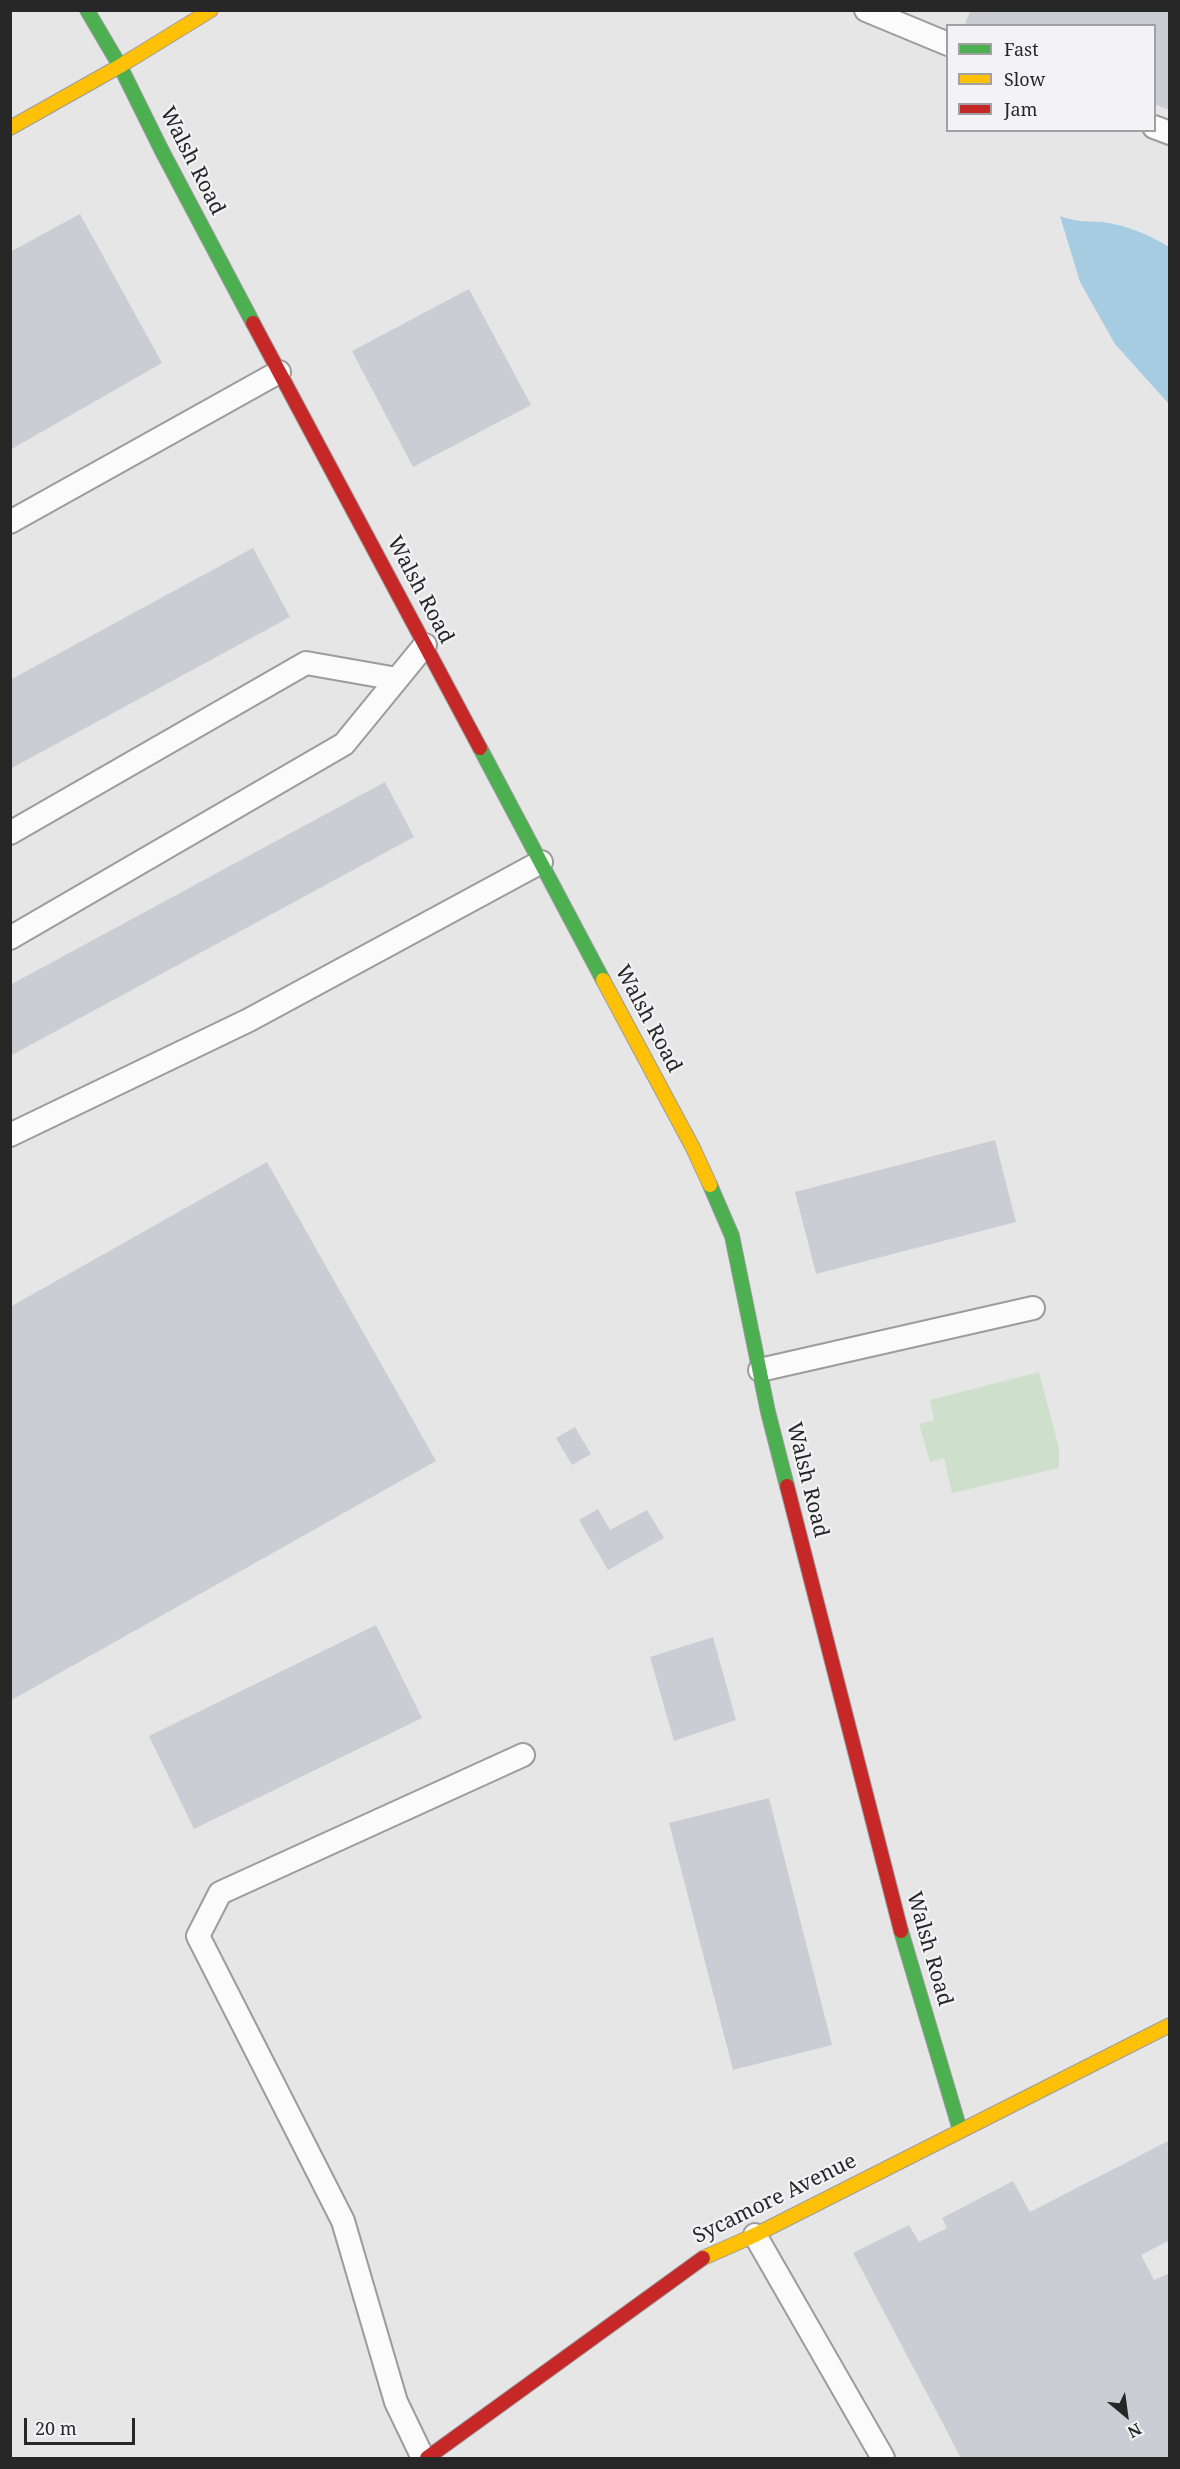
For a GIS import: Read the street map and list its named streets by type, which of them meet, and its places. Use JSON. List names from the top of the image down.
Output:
{
  "streets": {
    "street": ["Walsh Road", "Sycamore Avenue"]
  },
  "crossings": [
    ["Walsh Road", "Sycamore Avenue"]
  ],
  "legend": ["Fast", "Slow", "Jam"],
  "scale_bar": "20 m",
  "north": "bottom right"
}
